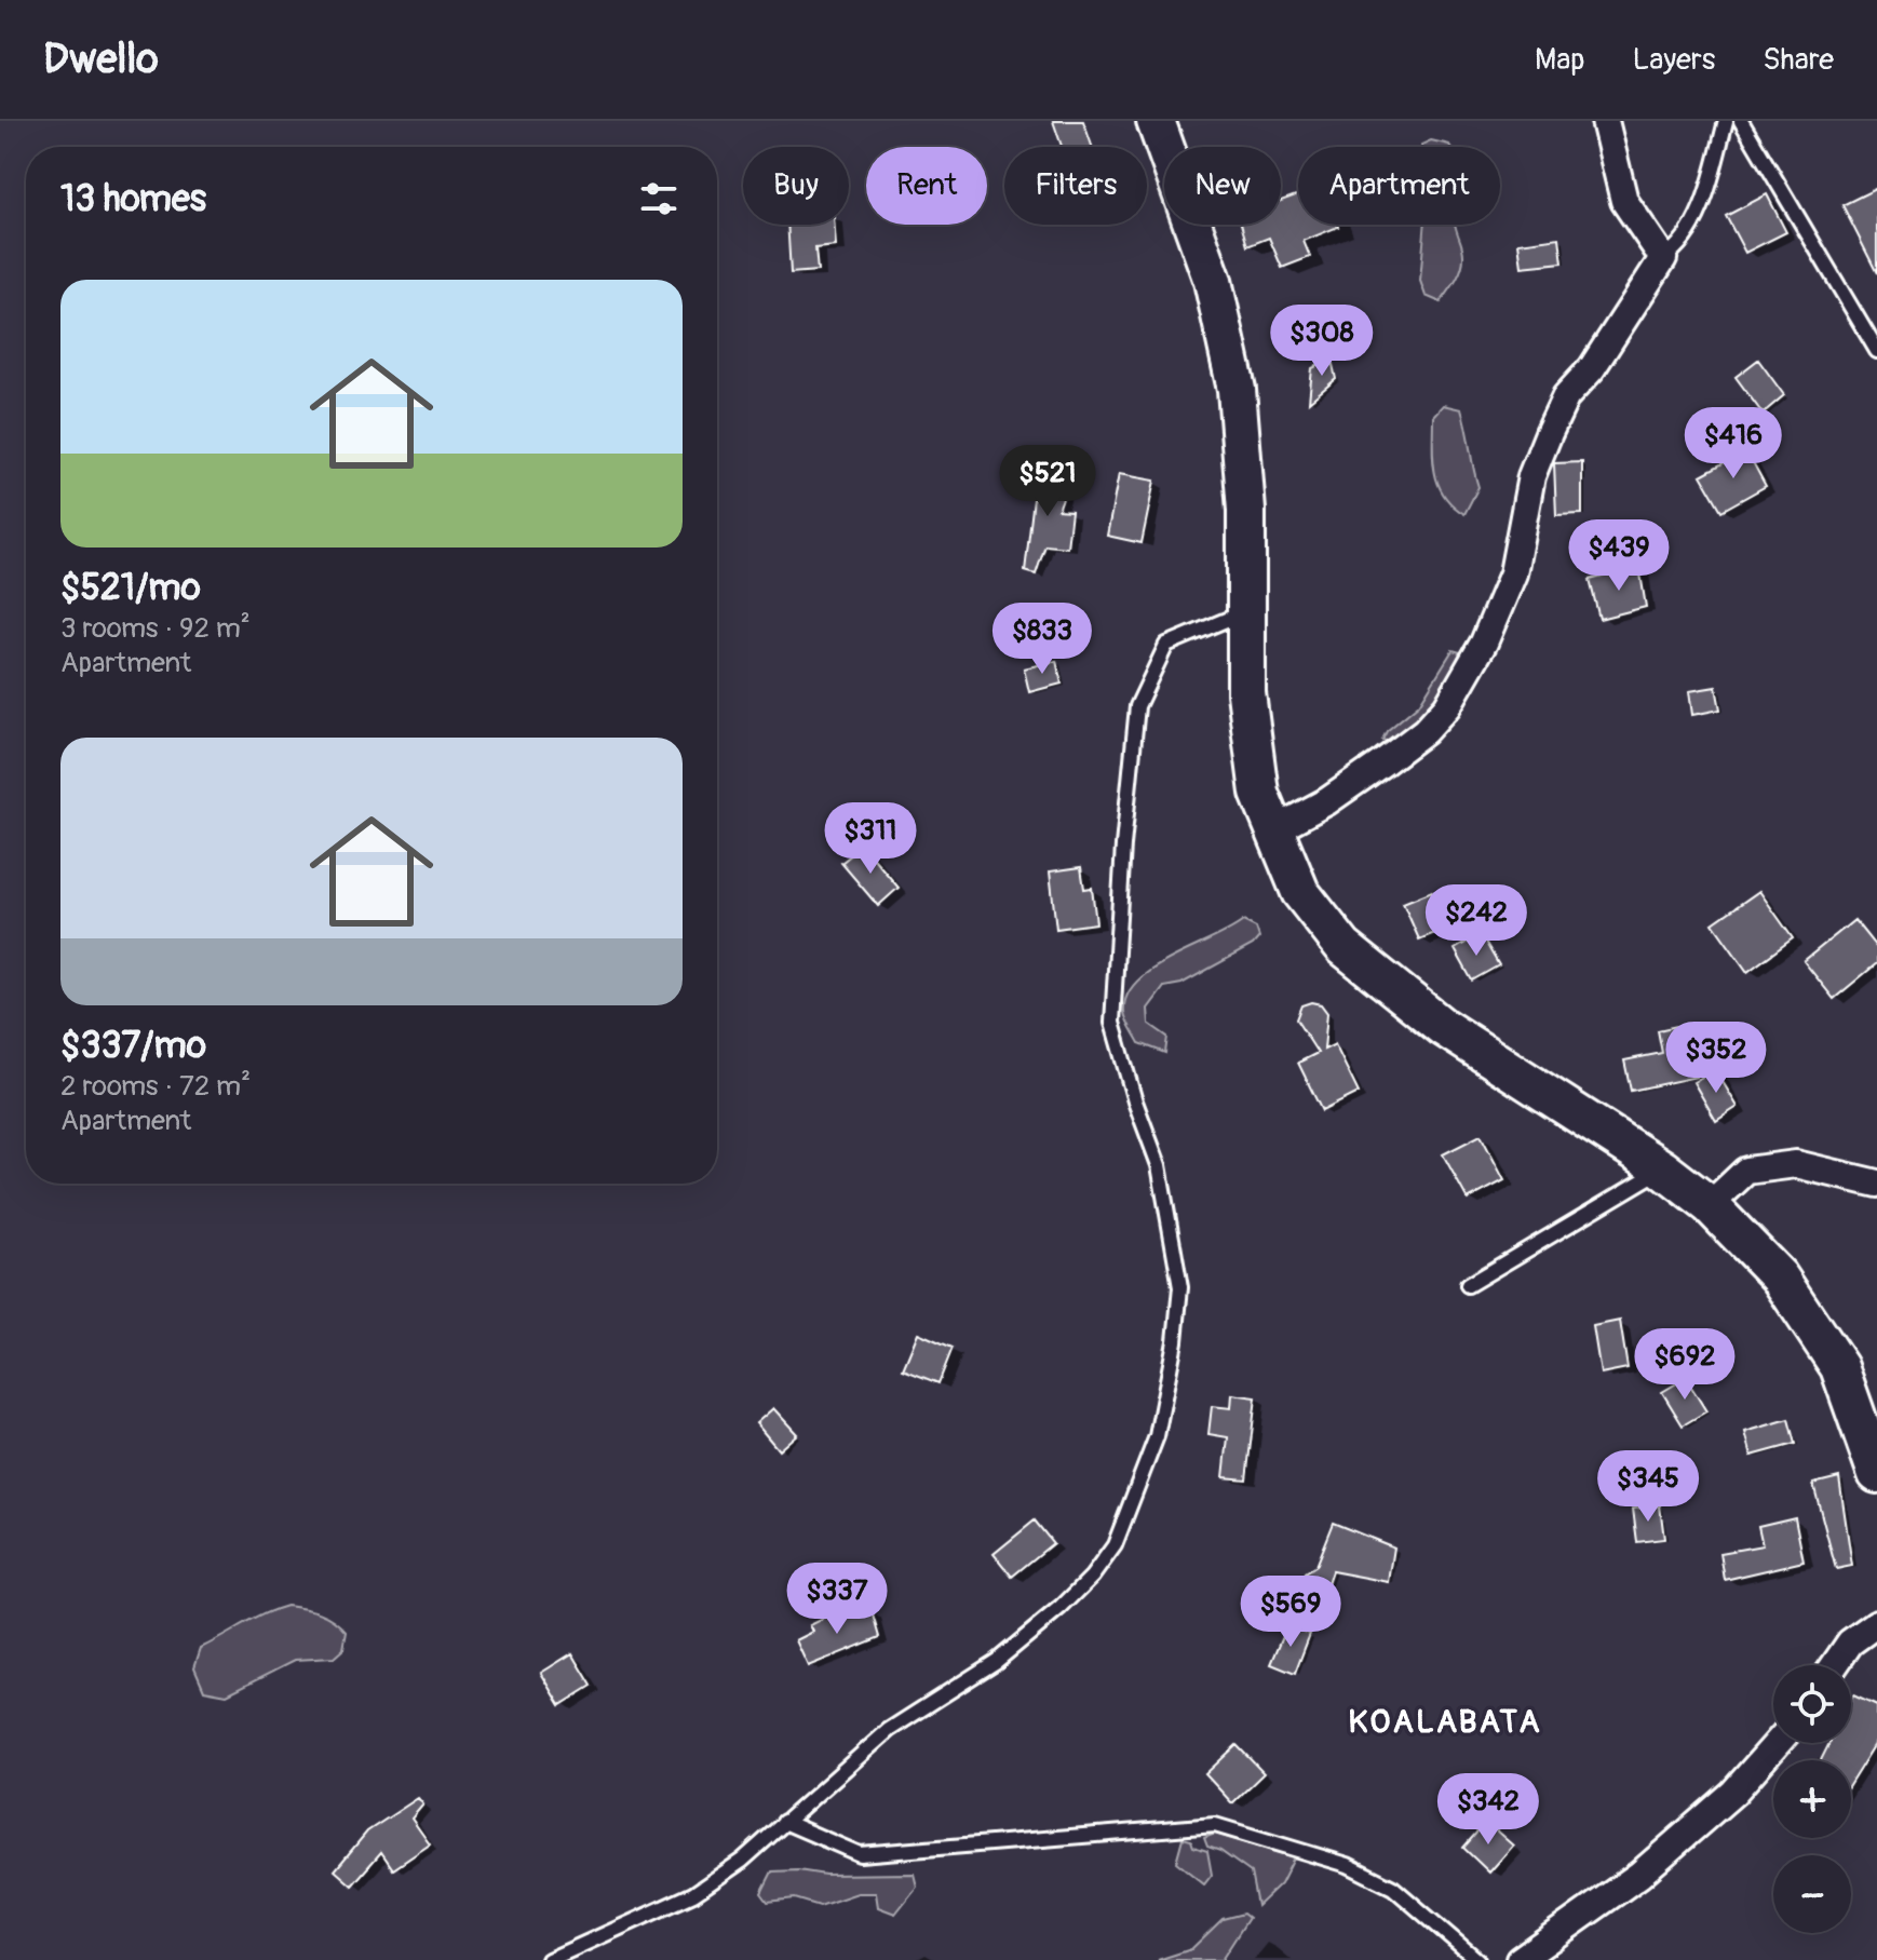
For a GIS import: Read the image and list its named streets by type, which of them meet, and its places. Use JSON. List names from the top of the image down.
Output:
{
  "districts": ["KOALABATA"],
  "page": {
    "header": "Dwello",
    "nav": ["Map", "Layers", "Share"],
    "chip": [
      "Buy",
      "Rent",
      "Filters",
      "New",
      "Apartment"
    ],
    "heading": "13 homes",
    "list": [
      {
        "name": "$521/mo",
        "note": "3 rooms · 92 m² · Apartment"
      },
      {
        "name": "$337/mo",
        "note": "2 rooms · 72 m² · Apartment"
      }
    ],
    "price": [
      "$308",
      "$416",
      "$521",
      "$439",
      "$833",
      "$311",
      "$242",
      "$352",
      "$692",
      "$345",
      "$337",
      "$569",
      "$342"
    ],
    "map_buttons": ["+", "−"]
  }
}
